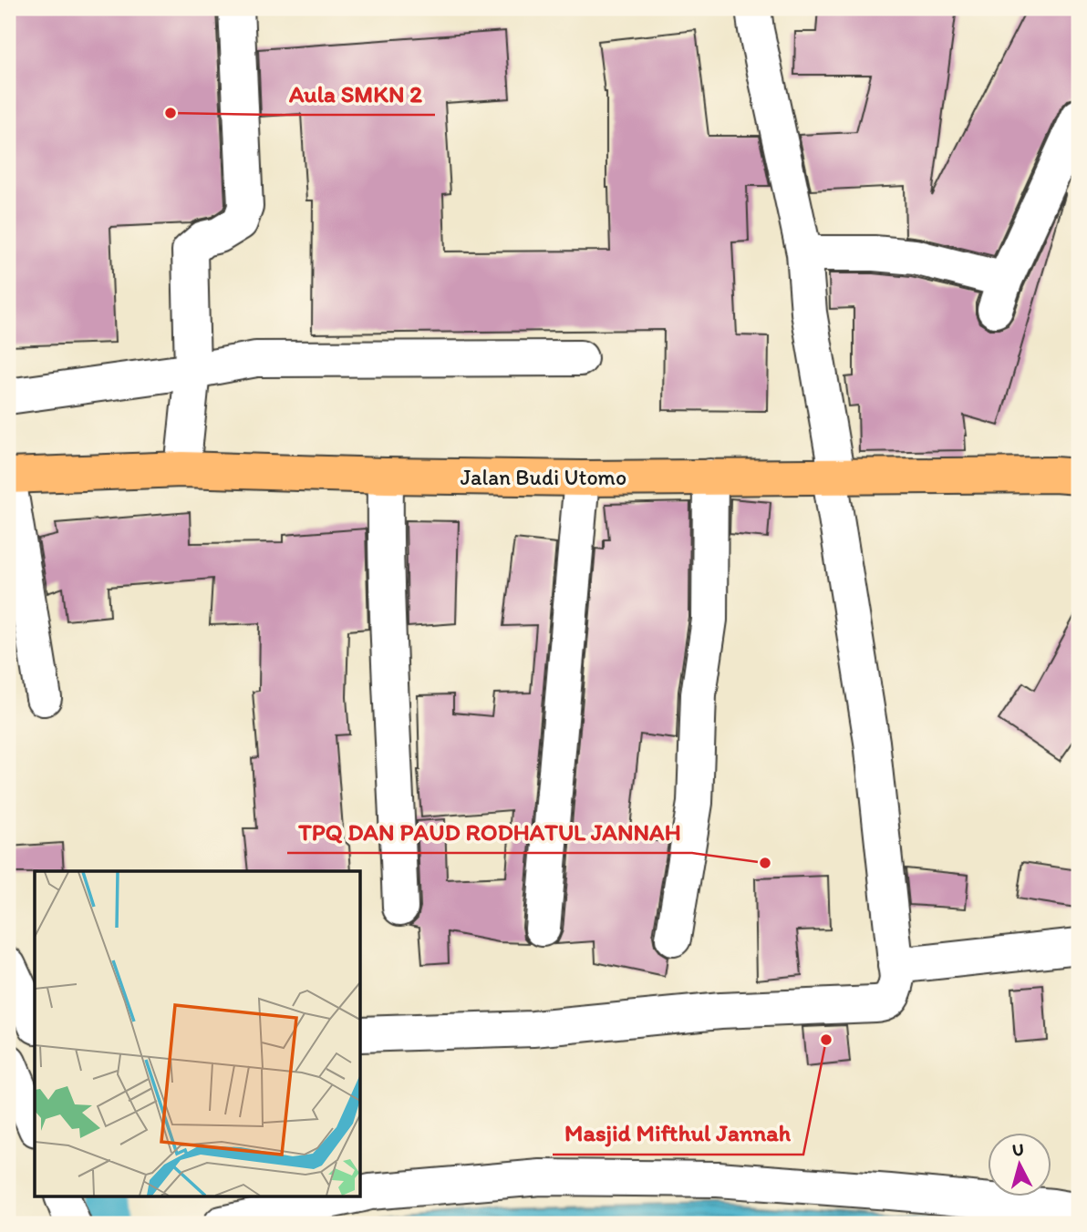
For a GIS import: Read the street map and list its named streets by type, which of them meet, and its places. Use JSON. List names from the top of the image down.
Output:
{
  "streets": {
    "main road": ["Jalan Budi Utomo"]
  },
  "places": ["Aula SMKN 2", "TPQ DAN PAUD RODHATUL JANNAH", "Masjid Mifthul Jannah"],
  "north": "top"
}
